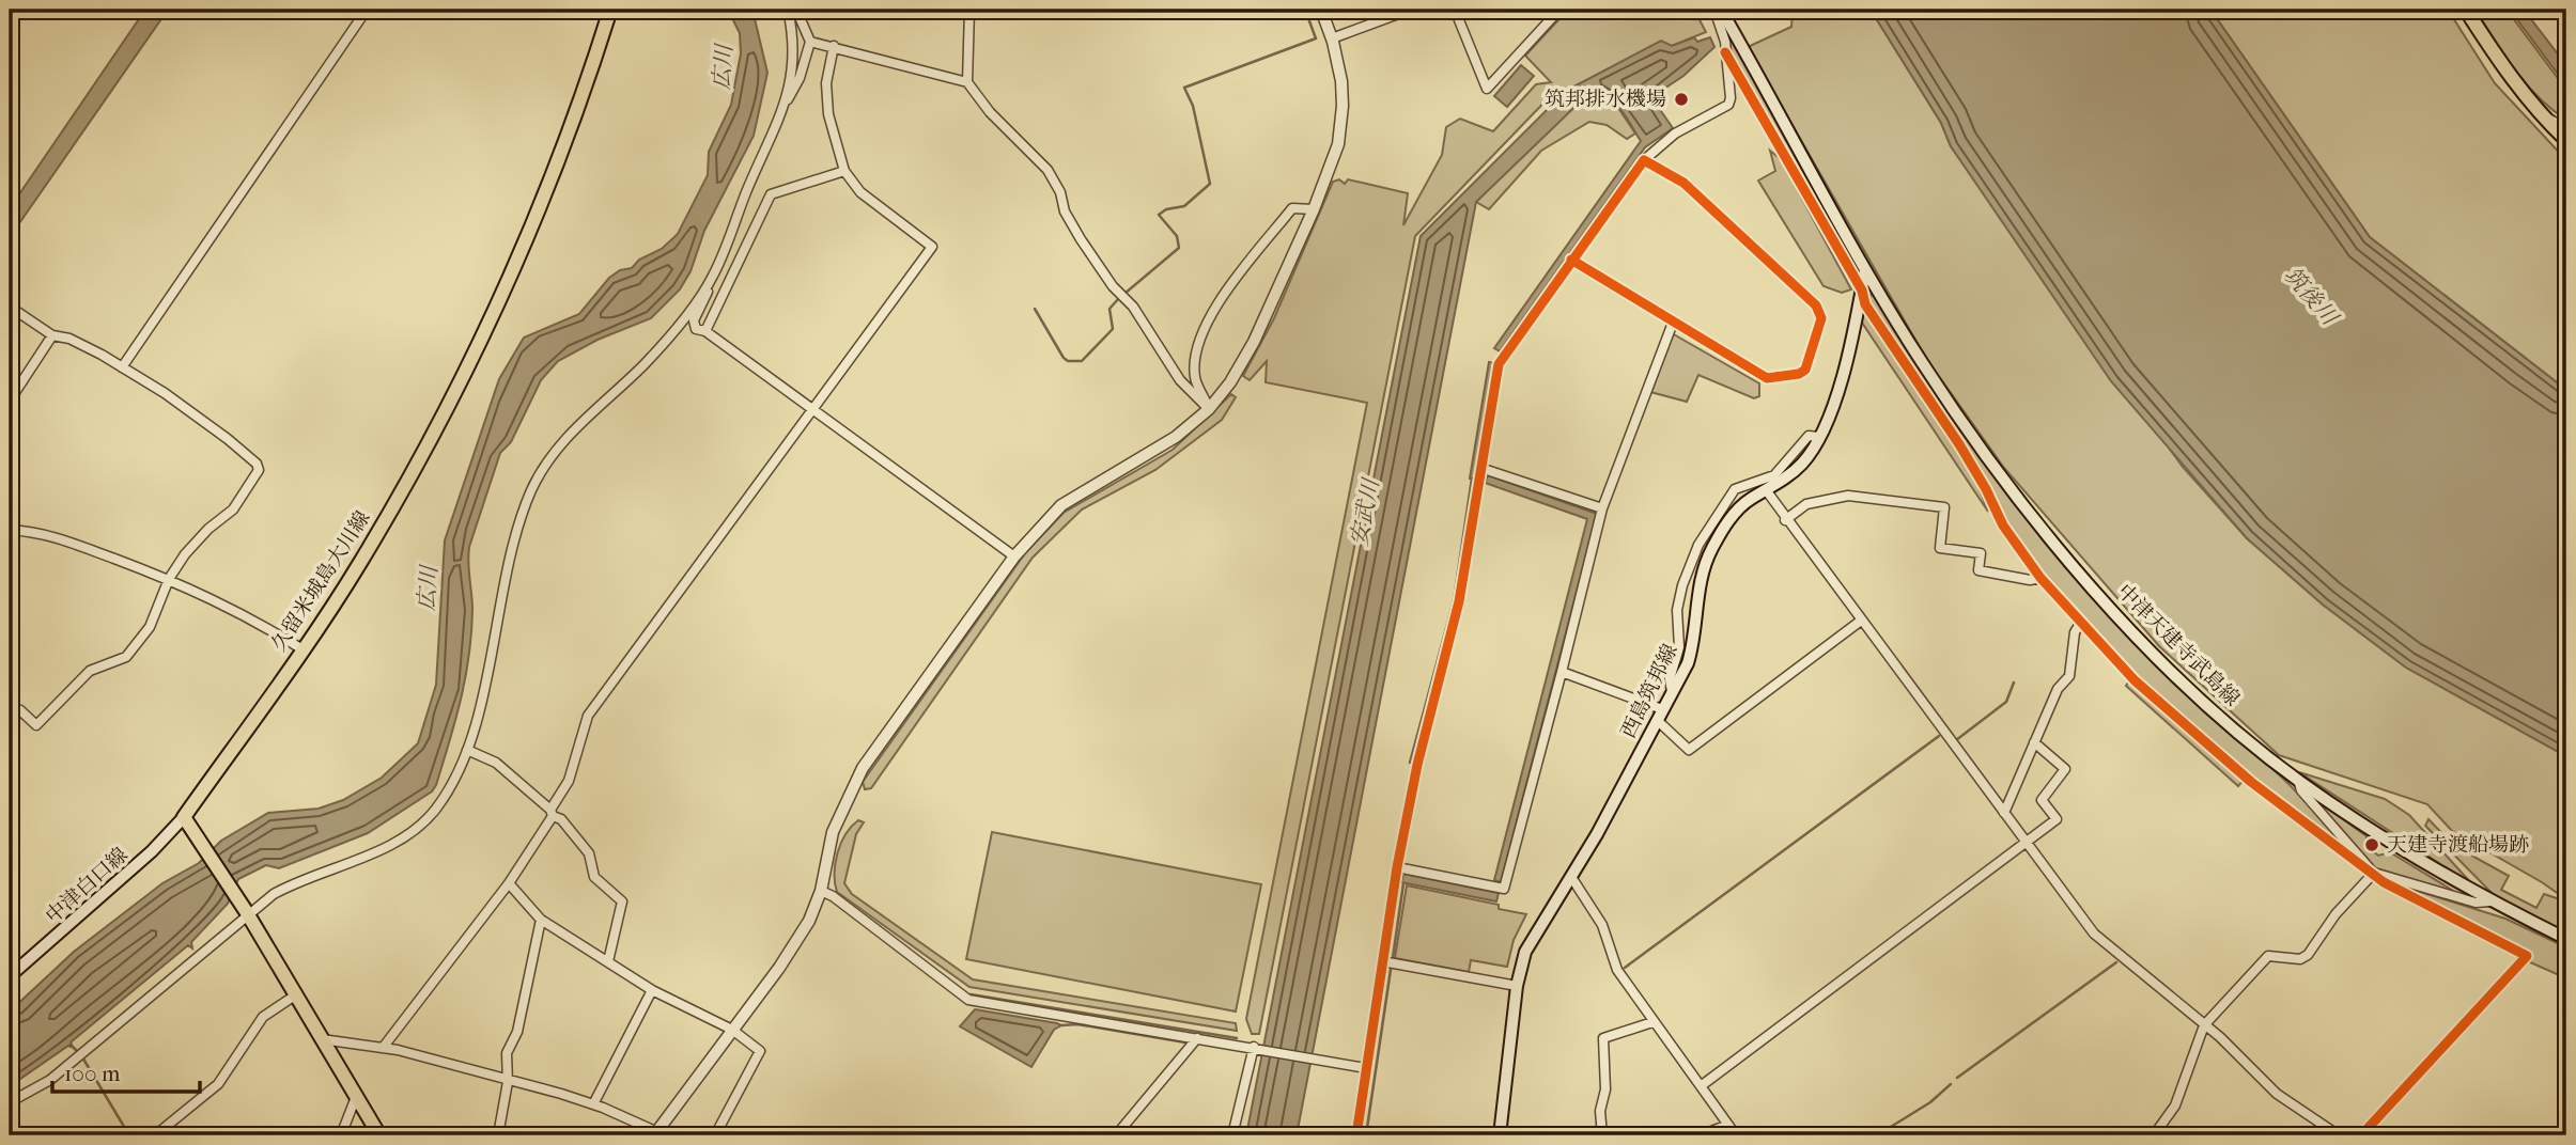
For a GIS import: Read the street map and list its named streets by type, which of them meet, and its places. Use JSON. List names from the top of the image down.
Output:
{
  "streets": {
    "main road": [
      "久留米城島大川線",
      "中津天建寺武島線",
      "西島筑邦線",
      "中津白口線"
    ]
  },
  "crossings": [
    ["久留米城島大川線", "中津白口線"],
    ["中津天建寺武島線", "西島筑邦線"]
  ],
  "water": ["広川", "筑後川", "安武川"],
  "places": ["筑邦排水機場", "天建寺渡船場跡"],
  "scale_bar": "100 m"
}
